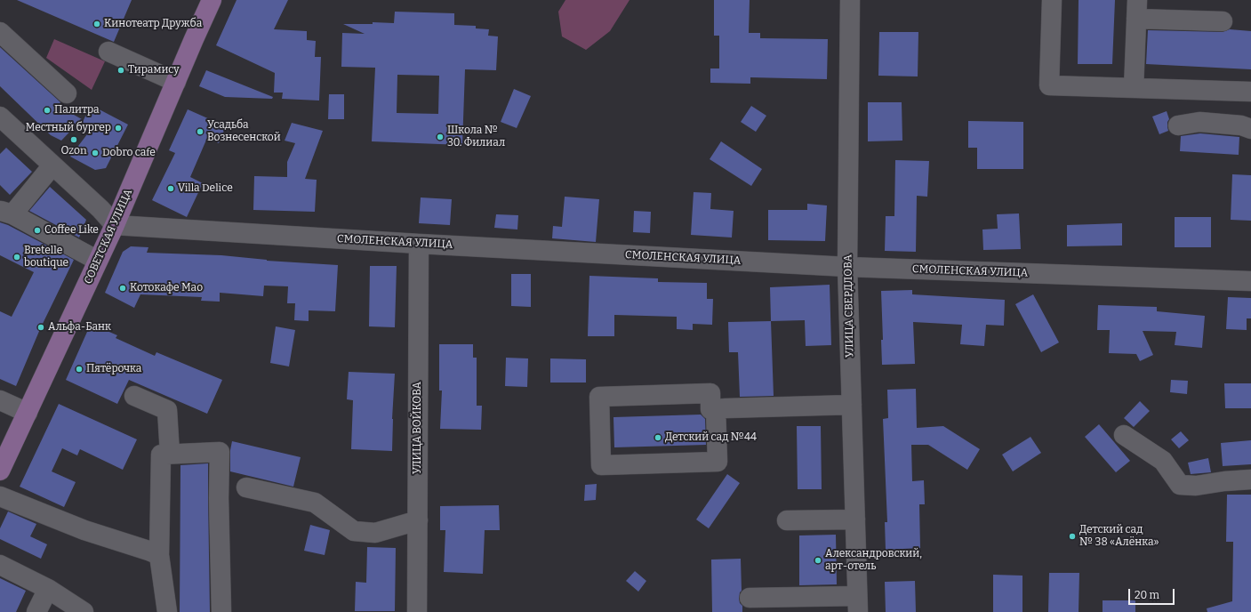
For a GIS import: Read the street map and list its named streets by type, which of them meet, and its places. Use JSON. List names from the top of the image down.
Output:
{
  "streets": {
    "main road": ["СОВЕТСКАЯ УЛИЦА"],
    "street": ["СМОЛЕНСКАЯ УЛИЦА", "УЛИЦА СВЕРДЛОВА", "УЛИЦА ВОЙКОВА"]
  },
  "crossings": [
    ["СОВЕТСКАЯ УЛИЦА", "СМОЛЕНСКАЯ УЛИЦА"],
    ["СМОЛЕНСКАЯ УЛИЦА", "УЛИЦА СВЕРДЛОВА"],
    ["СМОЛЕНСКАЯ УЛИЦА", "УЛИЦА ВОЙКОВА"]
  ],
  "places": [
    "Кинотеатр Дружба",
    "Тирамису",
    "Палитра",
    "Местный бургер",
    "Усадьба Вознесенской",
    "Школа № 30. Филиал",
    "Ozon",
    "Dobro cafe",
    "Villa Delice",
    "Coffee Like",
    "Bretelle boutique",
    "Котокафе Мао",
    "Альфа-Банк",
    "Пятёрочка",
    "Детский сад №44",
    "Детский сад № 38 «Алёнка»",
    "Александровский, арт-отель"
  ],
  "scale_bar": "20 m"
}
